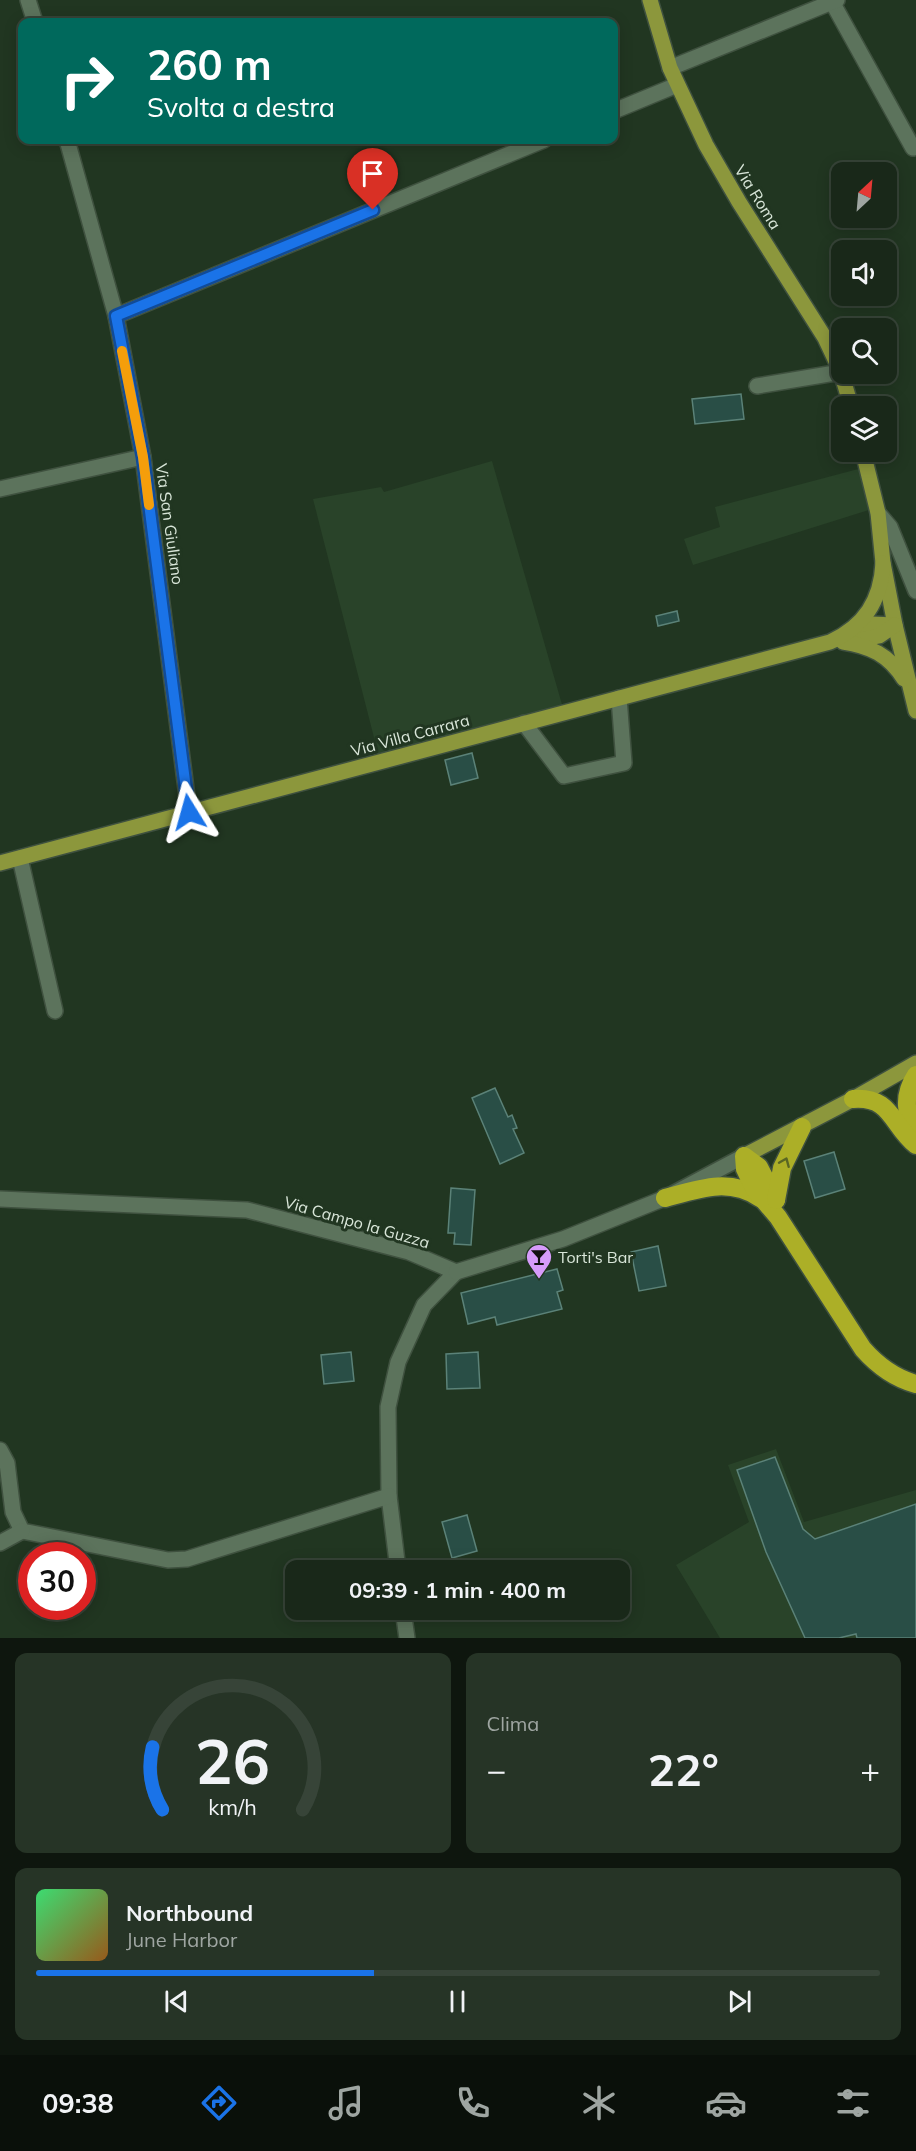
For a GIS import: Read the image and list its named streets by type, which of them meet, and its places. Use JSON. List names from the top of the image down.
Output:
{
  "streets": {
    "main road": ["Via Roma", "Via Villa Carrara"],
    "street": ["Via San Giuliano", "Via Campo la Guzza"]
  },
  "crossings": [
    ["Via San Giuliano", "Via Villa Carrara"]
  ],
  "places": {
    "bar": ["Torti's Bar"]
  },
  "north": "top right",
  "page": {
    "turn": ["260 m", "Svolta a destra"],
    "limit": "30",
    "trip": "09:39 · 1 min · 400 m",
    "tile": "Clima",
    "heat": ["−", "22°", "+"],
    "song": ["Northbound", "June Harbor"],
    "tabs": "09:38",
    "gauge": ["26", "km/h"]
  }
}
